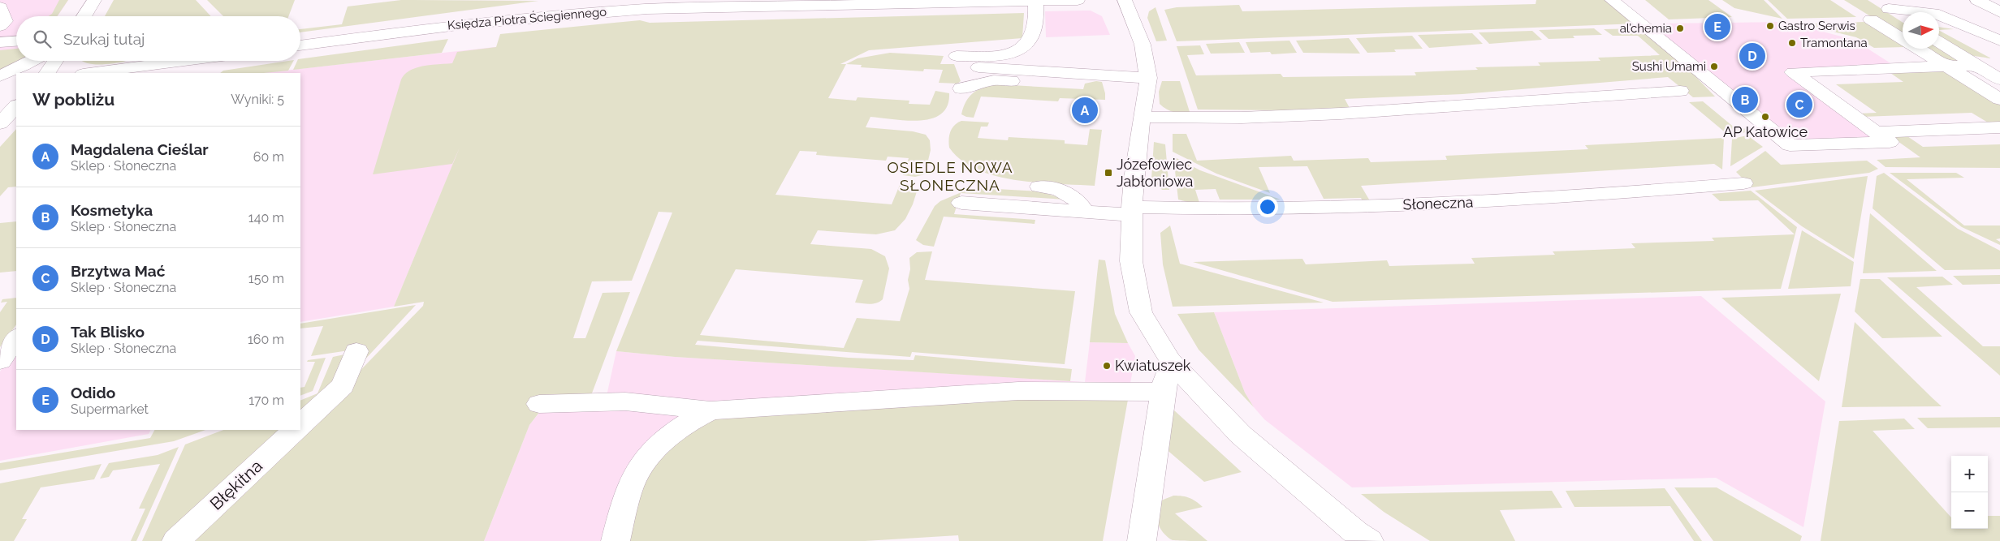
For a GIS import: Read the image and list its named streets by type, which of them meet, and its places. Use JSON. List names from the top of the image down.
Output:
{
  "streets": {
    "street": ["Księdza Piotra Ściegiennego", "Słoneczna", "Błękitna"]
  },
  "districts": ["OSIEDLE NOWA SŁONECZNA"],
  "places": {
    "other": [
      "Gastro Serwis",
      "al’chemia",
      "Tramontana",
      "Sushi Umami",
      "AP Katowice",
      "Kwiatuszek"
    ],
    "transit": ["Józefowiec Jabłoniowa"]
  },
  "north": "right",
  "page": {
    "pins": [
      "E",
      "D",
      "B",
      "C",
      "A"
    ],
    "search": "Szukaj tutaj",
    "heading": ["W pobliżu", "Wyniki: 5"],
    "list": [
      {
        "mark": "A",
        "name": "Magdalena Cieślar",
        "note": "Sklep · Słoneczna",
        "value": "60 m"
      },
      {
        "mark": "B",
        "name": "Kosmetyka",
        "note": "Sklep · Słoneczna",
        "value": "140 m"
      },
      {
        "mark": "C",
        "name": "Brzytwa Mać",
        "note": "Sklep · Słoneczna",
        "value": "150 m"
      },
      {
        "mark": "D",
        "name": "Tak Blisko",
        "note": "Sklep · Słoneczna",
        "value": "160 m"
      },
      {
        "mark": "E",
        "name": "Odido",
        "note": "Supermarket",
        "value": "170 m"
      }
    ],
    "map_buttons": ["+", "−"]
  }
}
